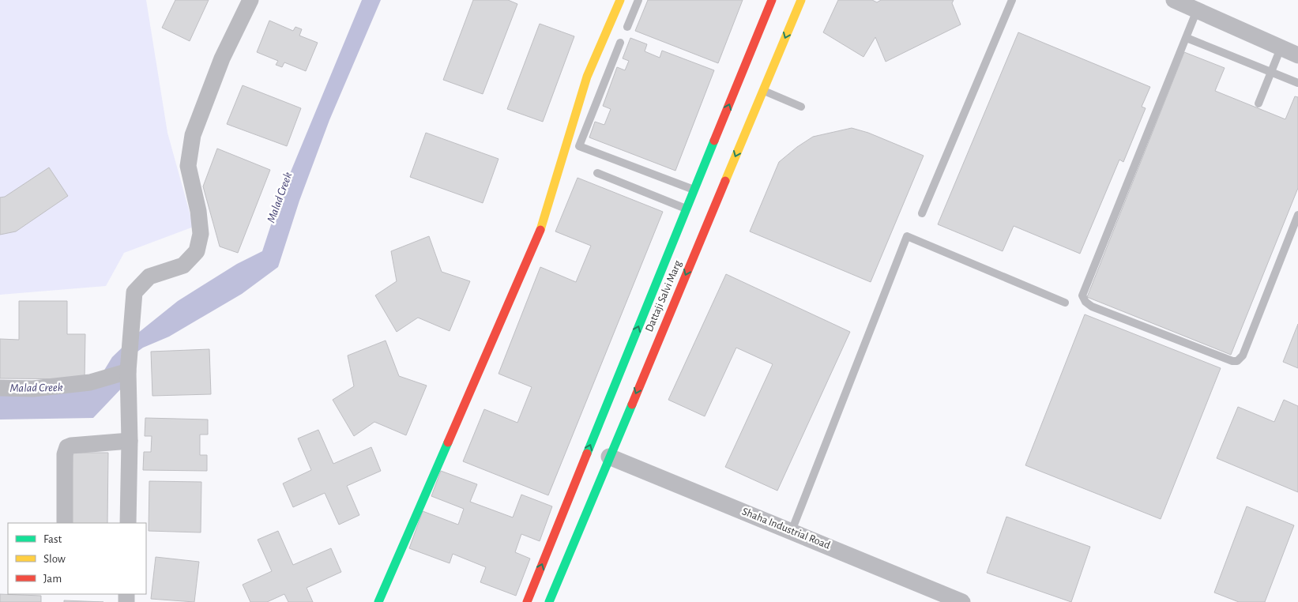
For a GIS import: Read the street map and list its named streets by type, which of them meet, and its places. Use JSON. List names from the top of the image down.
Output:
{
  "streets": {
    "street": ["Dattaji Salvi Marg", "Shaha Industrial Road"]
  },
  "crossings": [
    ["Dattaji Salvi Marg", "Shaha Industrial Road"]
  ],
  "water": ["Malad Creek"],
  "legend": ["Fast", "Slow", "Jam"]
}
